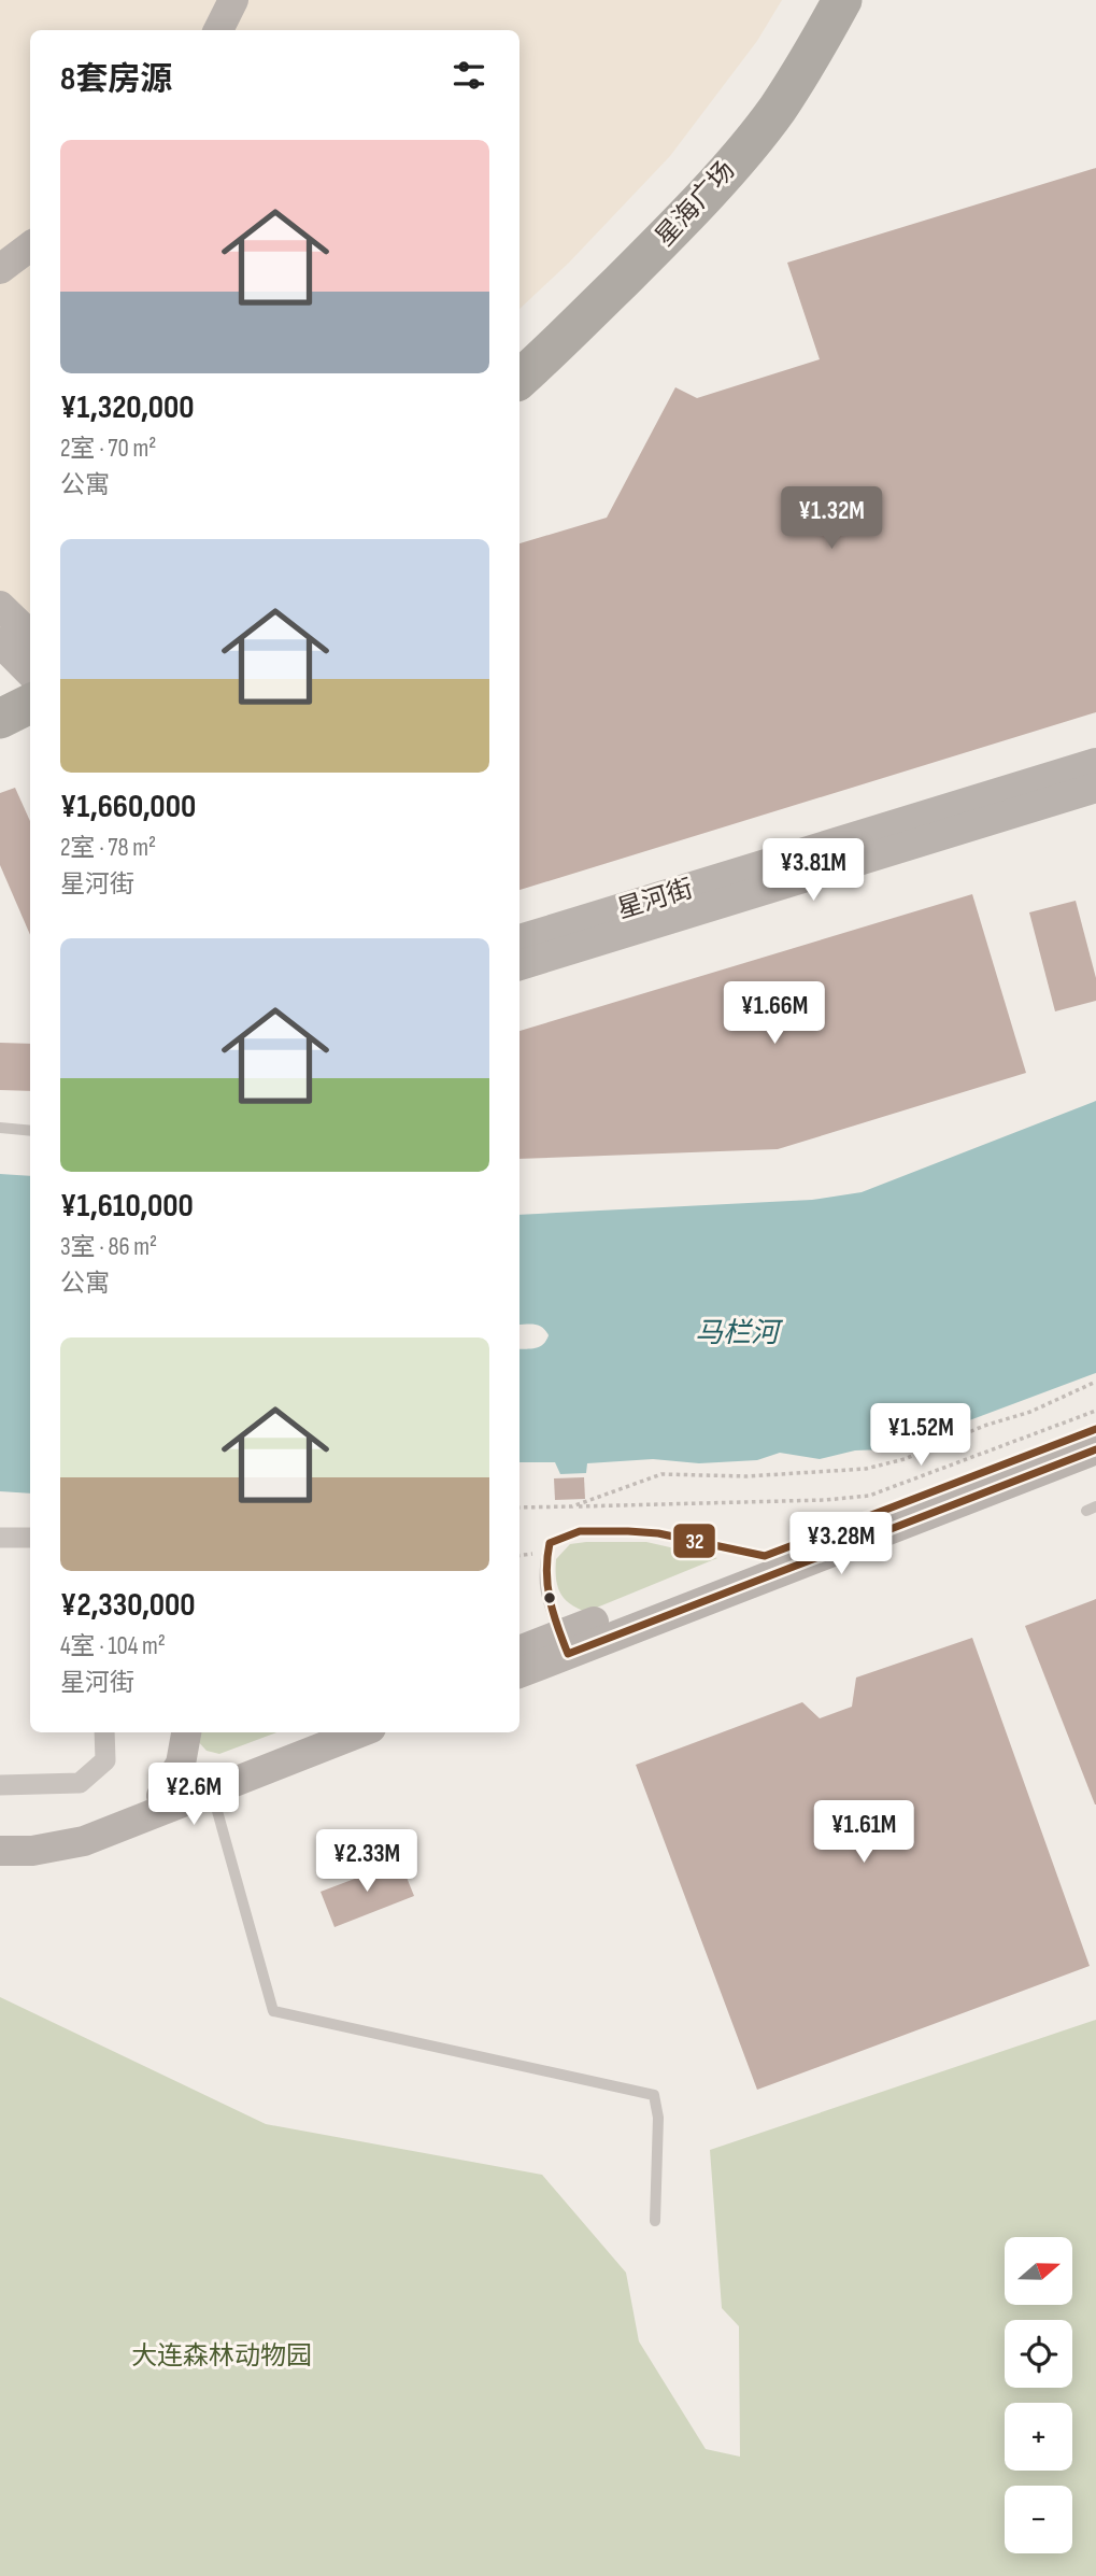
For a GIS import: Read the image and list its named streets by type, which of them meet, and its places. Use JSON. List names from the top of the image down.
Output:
{
  "streets": {
    "highway": ["星海广场"],
    "street": ["星河街"]
  },
  "water": ["马栏河"],
  "parks": ["大连森林动物园"],
  "lines": ["transit line 32"],
  "north": "right",
  "page": {
    "heading": "8套房源",
    "list": [
      {
        "name": "¥1,320,000",
        "note": "2室 · 70 m² · 公寓"
      },
      {
        "name": "¥1,660,000",
        "note": "2室 · 78 m² · 星河街"
      },
      {
        "name": "¥1,610,000",
        "note": "3室 · 86 m² · 公寓"
      },
      {
        "name": "¥2,330,000",
        "note": "4室 · 104 m² · 星河街"
      }
    ],
    "price": [
      "¥1.32M",
      "¥3.81M",
      "¥1.66M",
      "¥1.52M",
      "¥3.28M",
      "¥2.6M",
      "¥1.61M",
      "¥2.33M"
    ],
    "map_buttons": ["+", "−"]
  }
}
